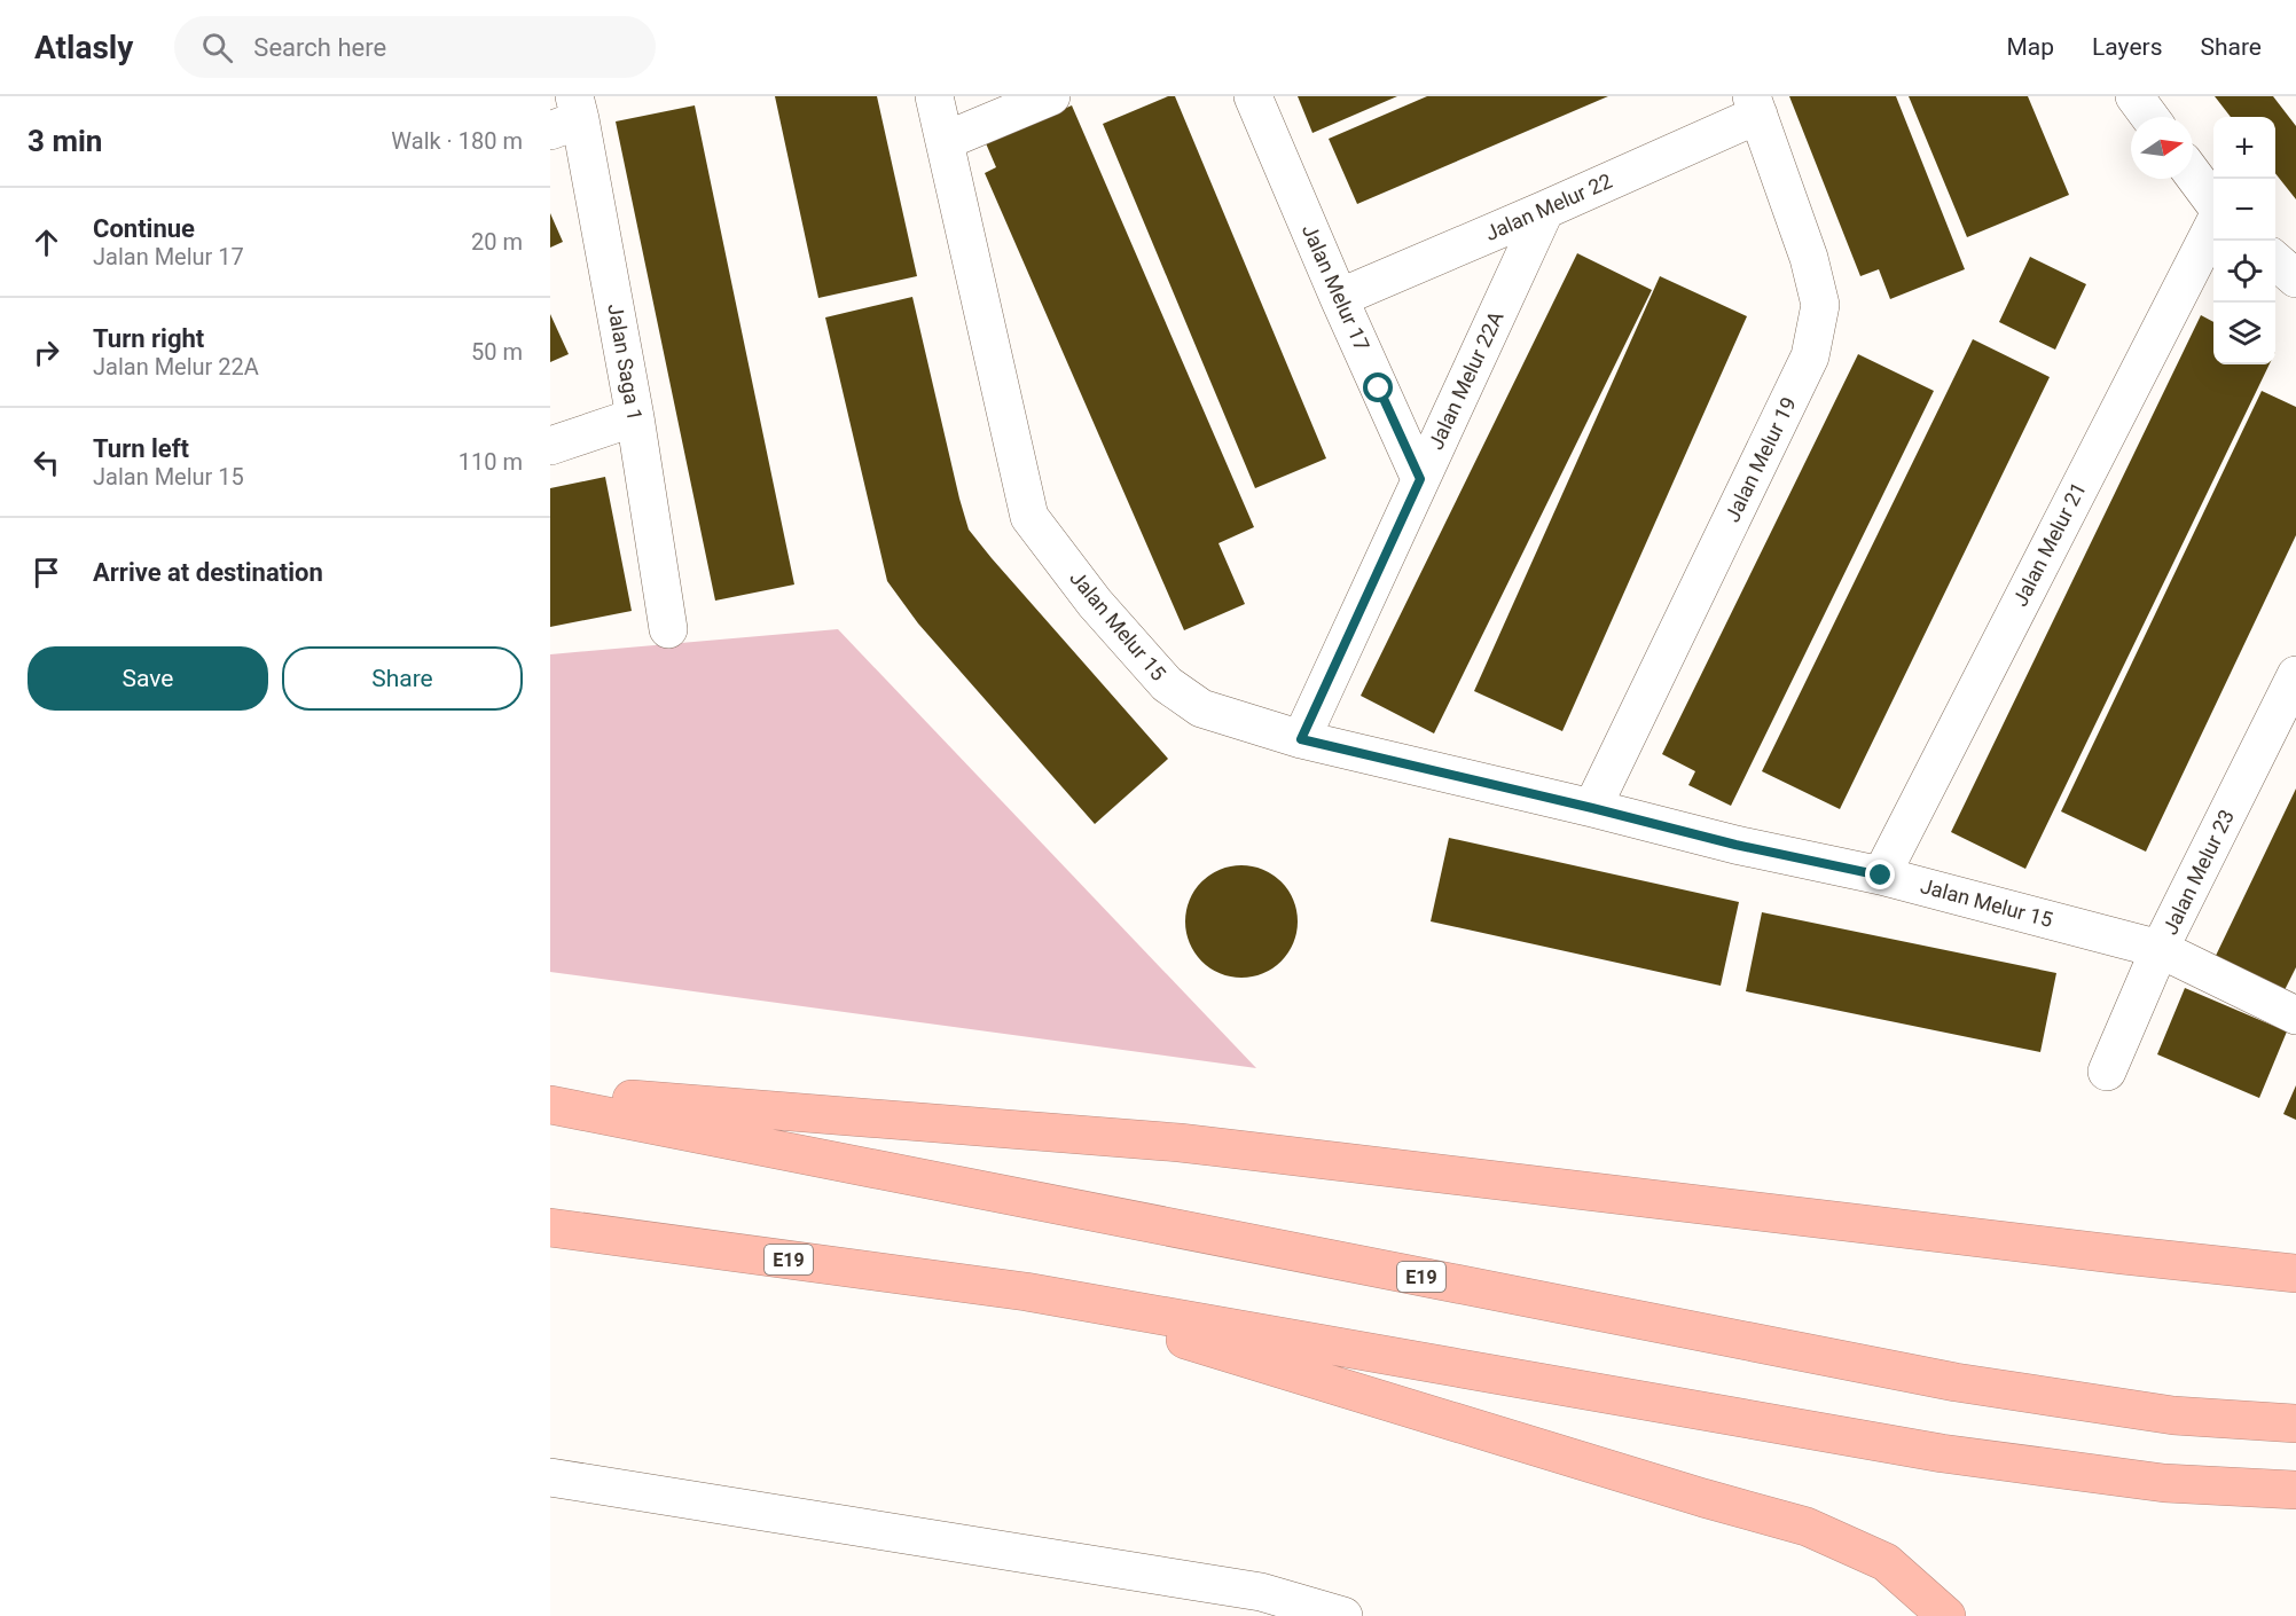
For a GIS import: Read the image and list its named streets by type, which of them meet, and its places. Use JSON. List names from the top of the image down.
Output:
{
  "streets": {
    "highway": ["E19"],
    "street": [
      "Jalan Melur 22",
      "Jalan Melur 17",
      "Jalan Saga 1",
      "Jalan Melur 22A",
      "Jalan Melur 19",
      "Jalan Melur 21",
      "Jalan Melur 15",
      "Jalan Melur 23"
    ]
  },
  "crossings": [
    ["Jalan Melur 22", "Jalan Melur 17"],
    ["Jalan Melur 22", "Jalan Melur 22A"],
    ["Jalan Melur 22", "Jalan Melur 19"],
    ["Jalan Melur 17", "Jalan Melur 22A"],
    ["Jalan Melur 22A", "Jalan Melur 15"],
    ["Jalan Melur 19", "Jalan Melur 15"],
    ["Jalan Melur 21", "Jalan Melur 15"],
    ["Jalan Melur 15", "Jalan Melur 23"]
  ],
  "north": "right",
  "page": {
    "header": "Atlasly",
    "search": "Search here",
    "nav": ["Map", "Layers", "Share"],
    "heading": ["3 min", "Walk · 180 m"],
    "map_buttons": ["+", "−"],
    "list": [
      ["Continue", "Jalan Melur 17", "20 m"],
      ["Turn right", "Jalan Melur 22A", "50 m"],
      ["Turn left", "Jalan Melur 15", "110 m"],
      "Arrive at destination"
    ],
    "buttons": ["Save", "Share"]
  }
}
